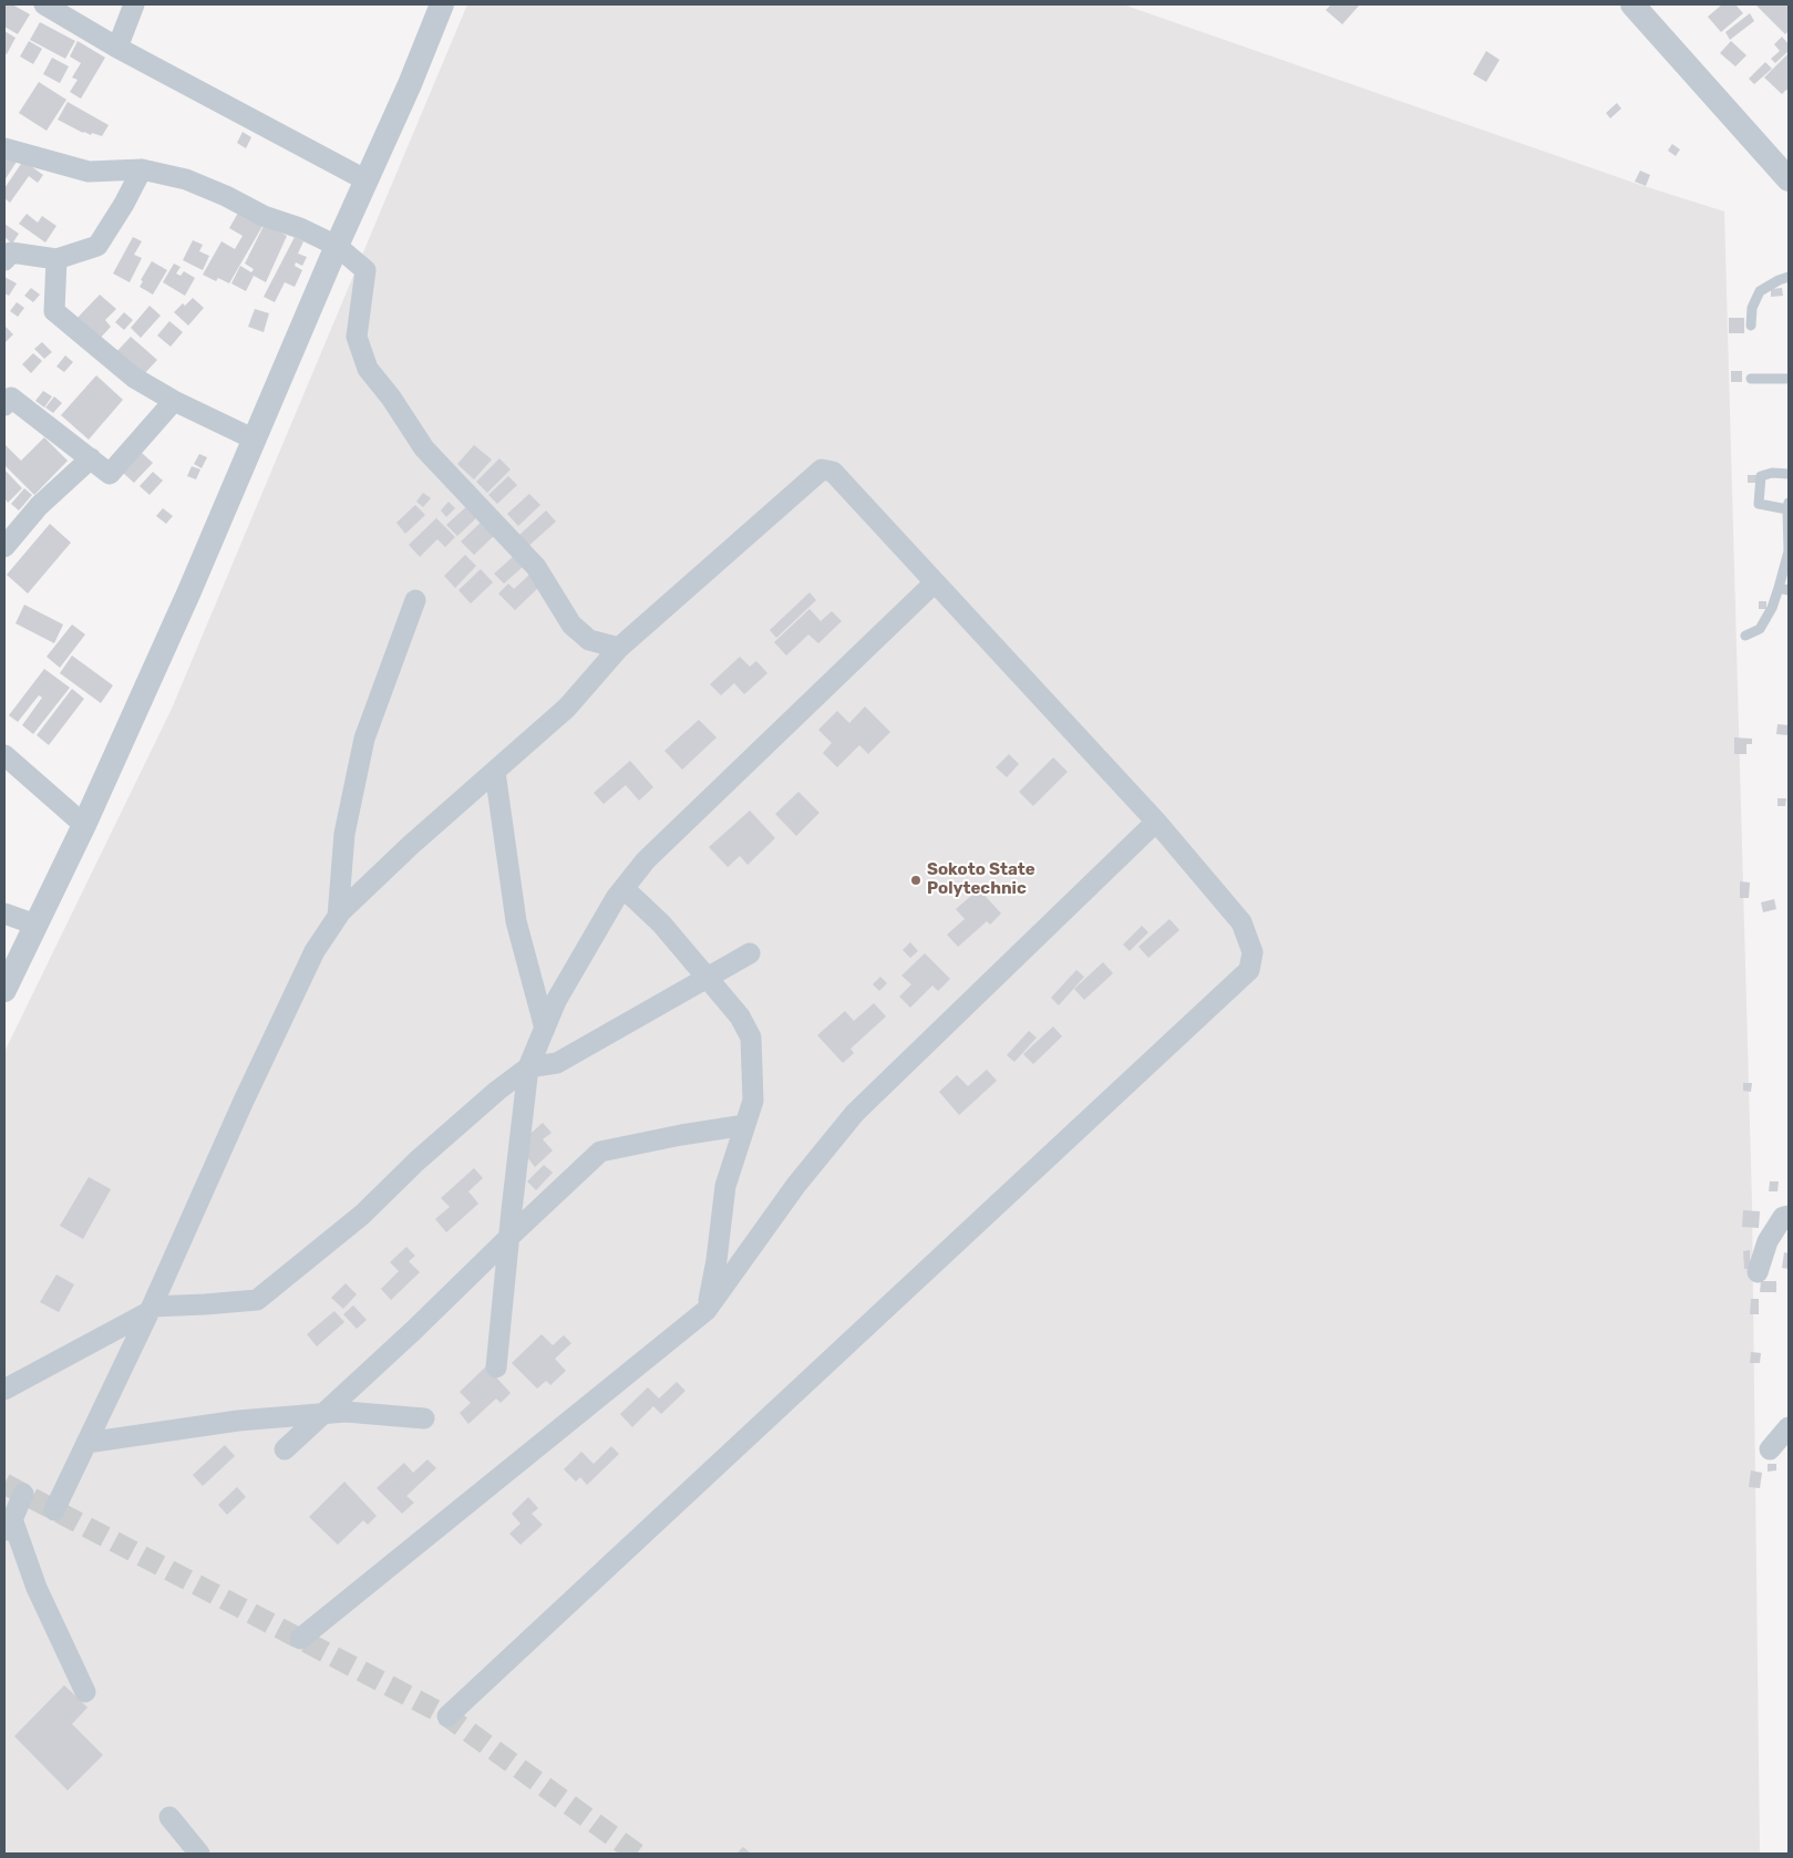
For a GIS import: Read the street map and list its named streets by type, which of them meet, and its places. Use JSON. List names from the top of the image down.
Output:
{
  "places": ["Sokoto State Polytechnic"]
}
